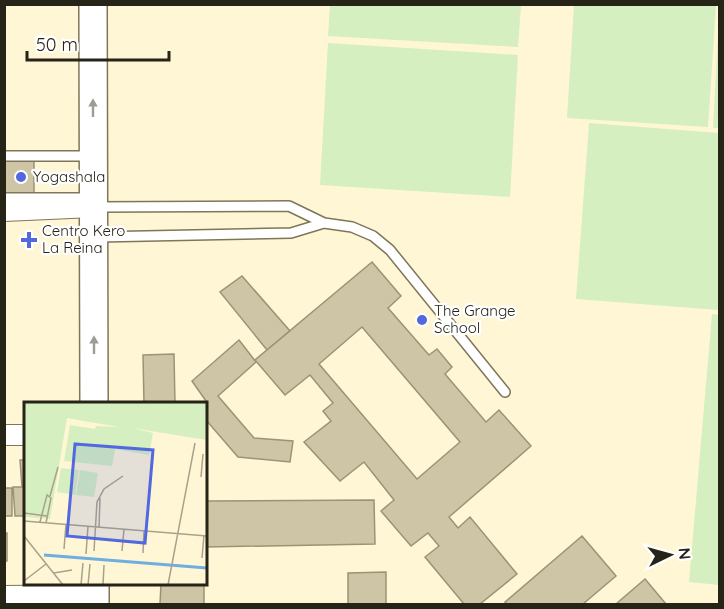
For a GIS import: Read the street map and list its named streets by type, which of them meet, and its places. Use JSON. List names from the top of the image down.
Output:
{
  "places": {
    "other": ["Yogashala", "The Grange School"],
    "health": ["Centro Kero La Reina"]
  },
  "scale_bar": "50 m",
  "north": "right"
}
